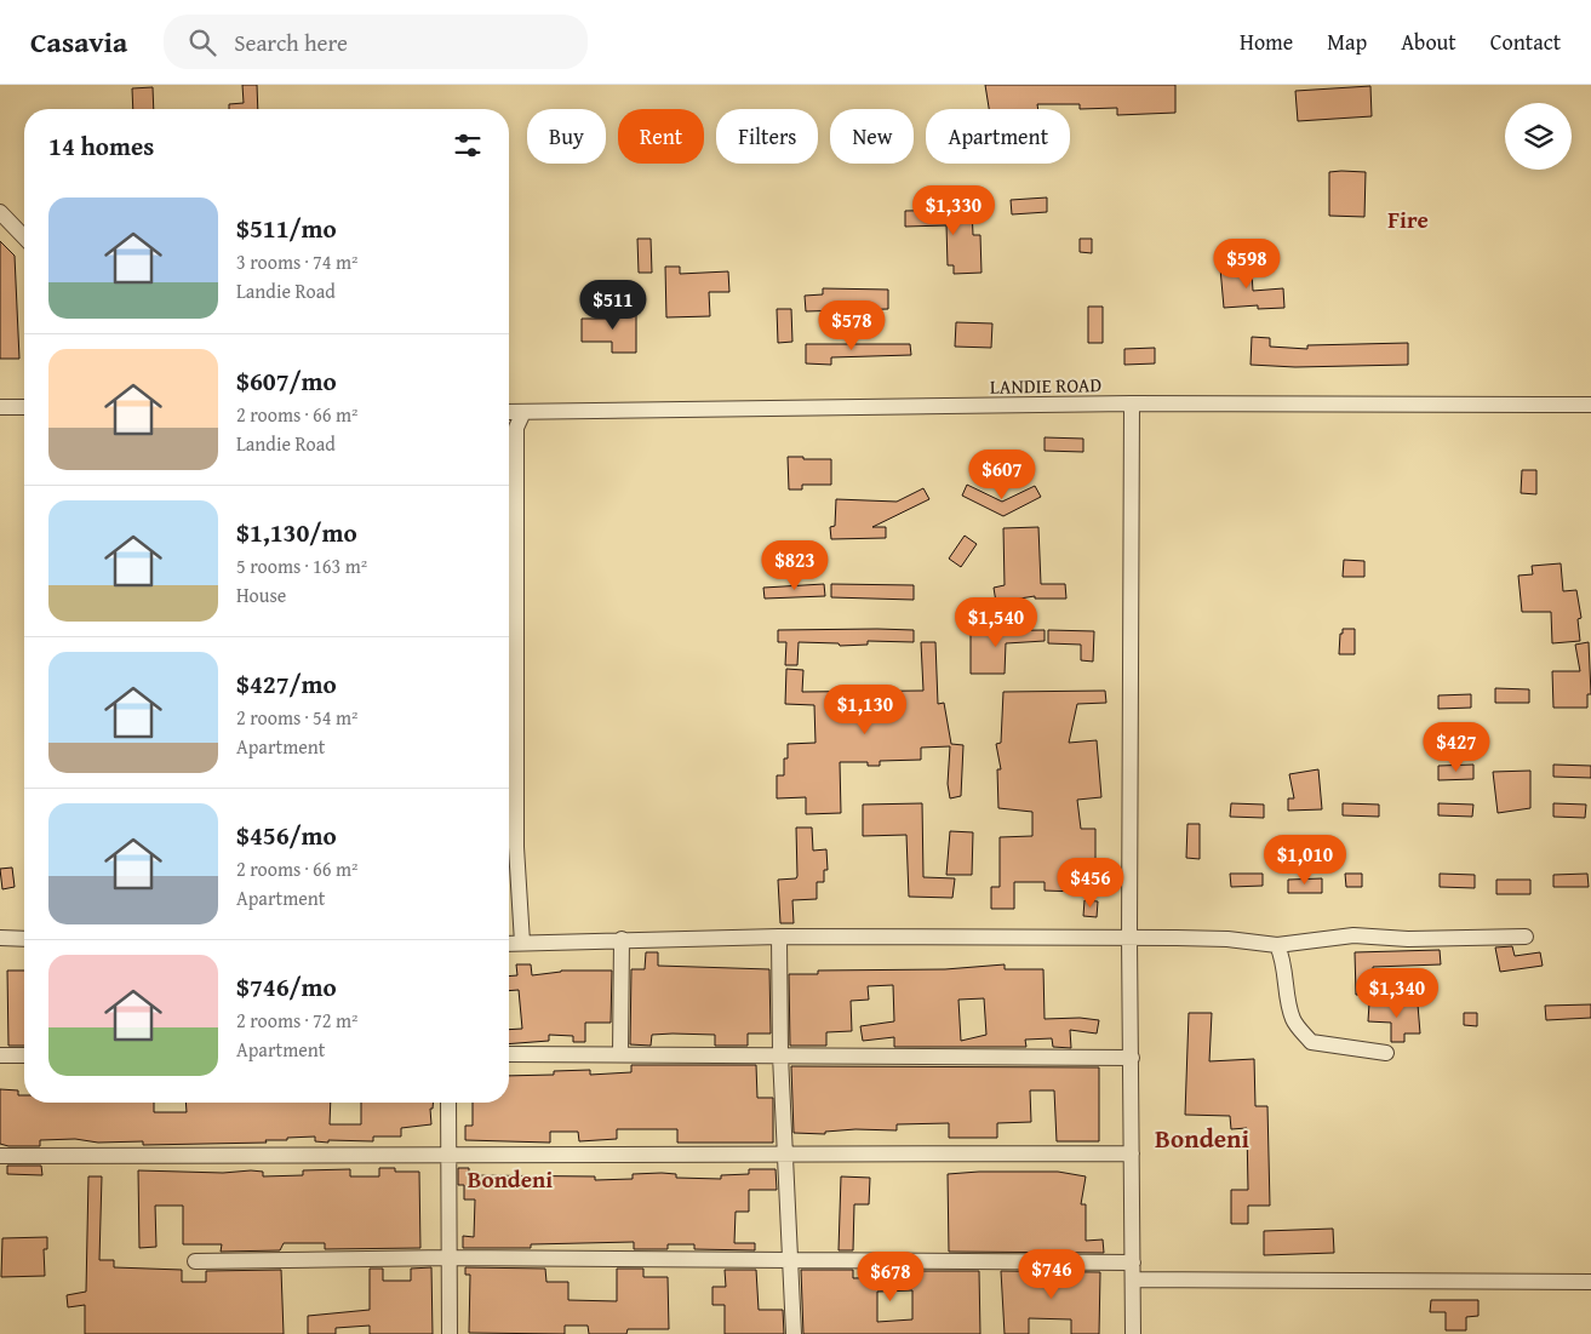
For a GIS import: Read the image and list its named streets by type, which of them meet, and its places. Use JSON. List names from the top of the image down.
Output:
{
  "streets": {
    "street": ["LANDIE ROAD"]
  },
  "districts": ["Fire", "Bondeni", "Bondeni"],
  "page": {
    "header": "Casavia",
    "search": "Search here",
    "nav": [
      "Home",
      "Map",
      "About",
      "Contact"
    ],
    "chip": [
      "Buy",
      "Rent",
      "Filters",
      "New",
      "Apartment"
    ],
    "heading": "14 homes",
    "list": [
      {
        "name": "$511/mo",
        "note": "3 rooms · 74 m² · Landie Road"
      },
      {
        "name": "$607/mo",
        "note": "2 rooms · 66 m² · Landie Road"
      },
      {
        "name": "$1,130/mo",
        "note": "5 rooms · 163 m² · House"
      },
      {
        "name": "$427/mo",
        "note": "2 rooms · 54 m² · Apartment"
      },
      {
        "name": "$456/mo",
        "note": "2 rooms · 66 m² · Apartment"
      },
      {
        "name": "$746/mo",
        "note": "2 rooms · 72 m² · Apartment"
      }
    ],
    "price": [
      "$1,330",
      "$598",
      "$511",
      "$578",
      "$607",
      "$823",
      "$1,540",
      "$1,130",
      "$427",
      "$1,010",
      "$456",
      "$1,340",
      "$746",
      "$678"
    ]
  }
}
